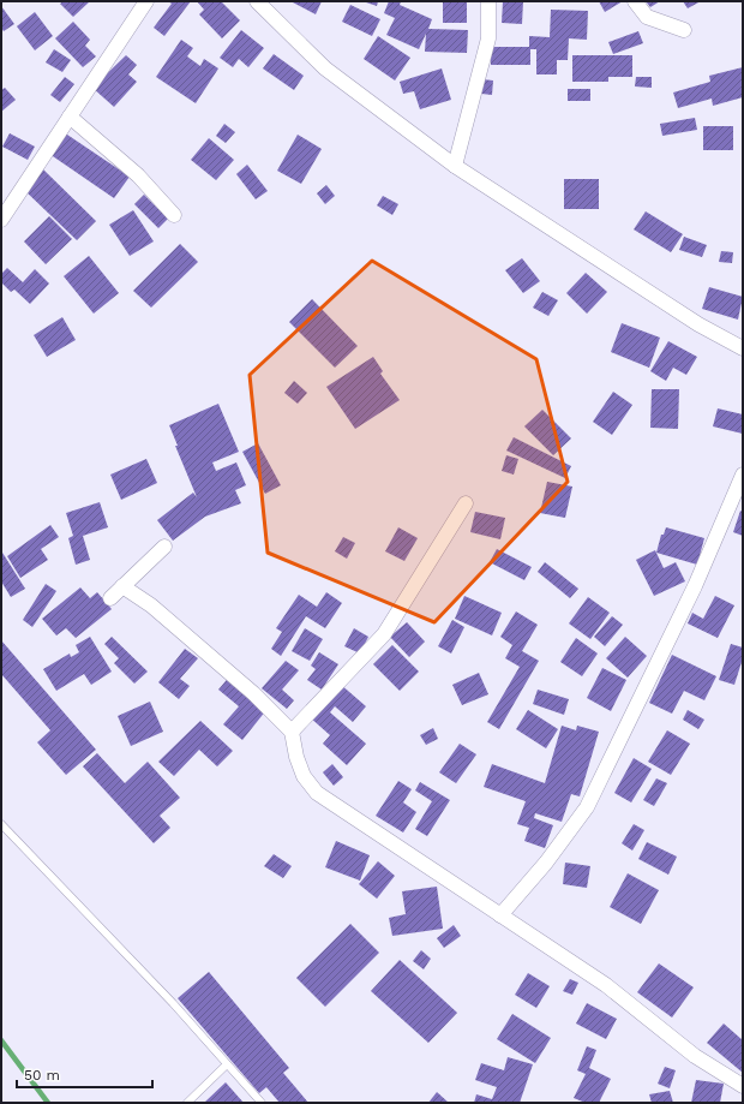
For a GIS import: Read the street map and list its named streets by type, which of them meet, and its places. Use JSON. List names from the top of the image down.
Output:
{
  "scale_bar": "50 m"
}
